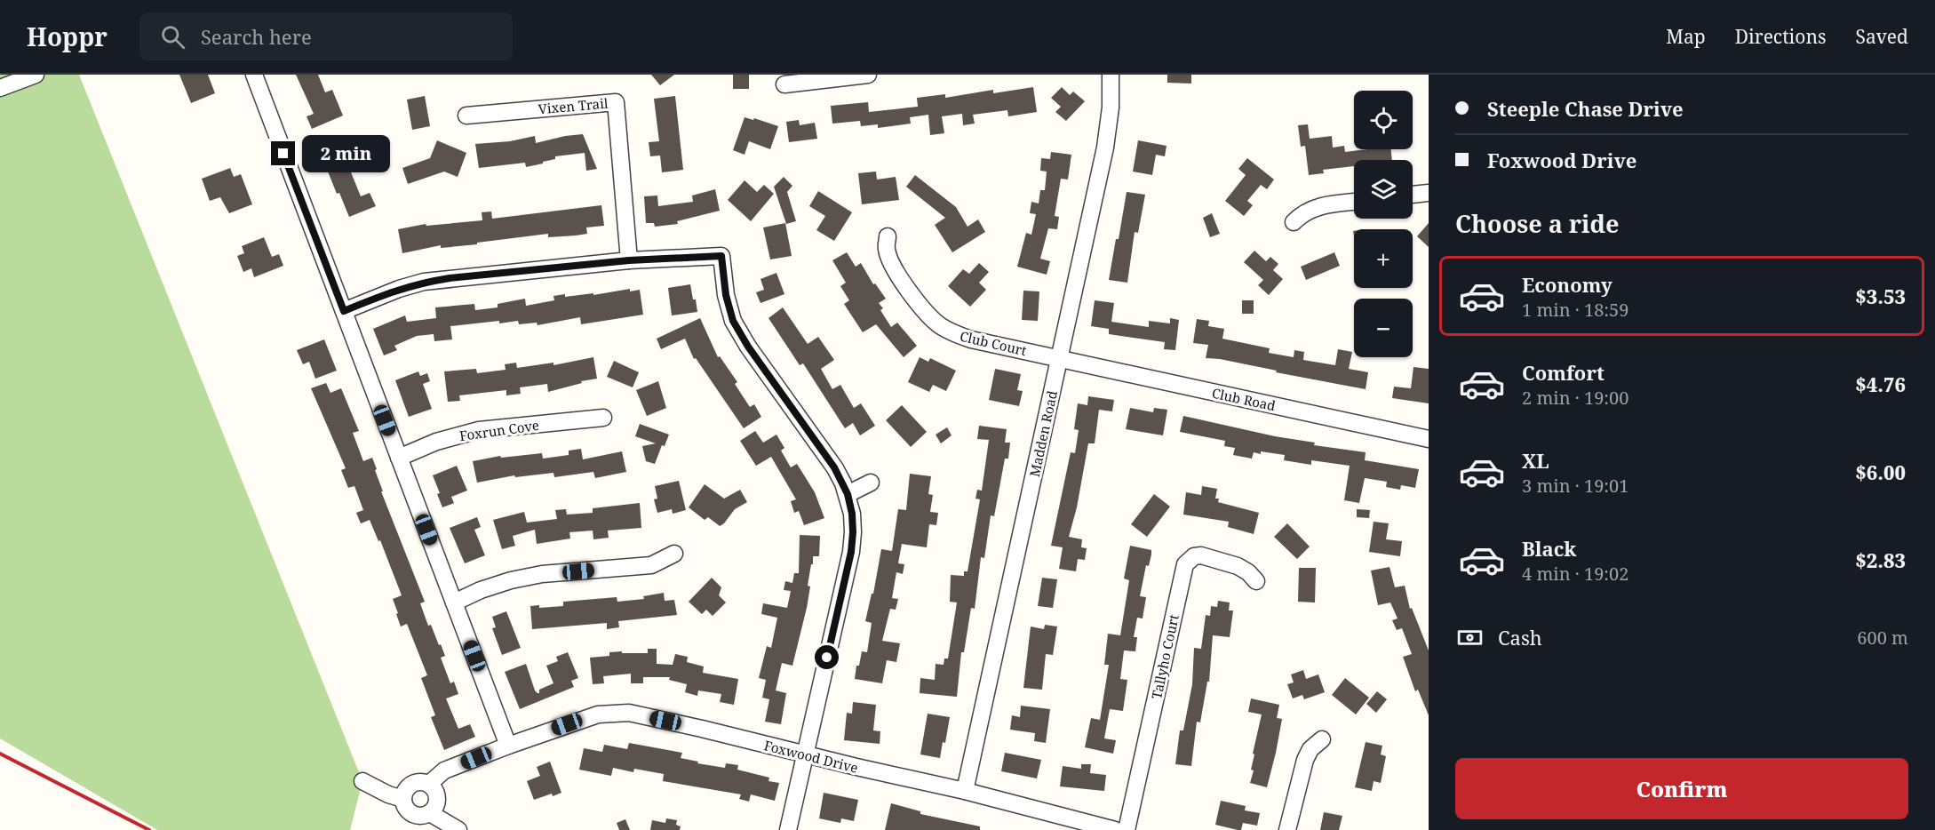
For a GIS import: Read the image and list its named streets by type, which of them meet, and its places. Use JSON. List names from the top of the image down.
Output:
{
  "streets": {
    "street": [
      "Vixen Trail",
      "Club Court",
      "Club Road",
      "Foxrun Cove",
      "Madden Road",
      "Tallyho Court",
      "Foxwood Drive"
    ]
  },
  "crossings": [
    ["Club Court", "Club Road"],
    ["Club Court", "Madden Road"],
    ["Club Road", "Madden Road"],
    ["Madden Road", "Foxwood Drive"]
  ],
  "page": {
    "header": "Hoppr",
    "search": "Search here",
    "nav": ["Map", "Directions", "Saved"],
    "banner": ["Steeple Chase Drive", "Foxwood Drive"],
    "map_buttons": ["+", "−"],
    "bubble": "2 min",
    "heading": "Choose a ride",
    "list": [
      {
        "name": "Economy",
        "note": "1 min · 18:59",
        "value": "$3.53"
      },
      {
        "name": "Comfort",
        "note": "2 min · 19:00",
        "value": "$4.76"
      },
      {
        "name": "XL",
        "note": "3 min · 19:01",
        "value": "$6.00"
      },
      {
        "name": "Black",
        "note": "4 min · 19:02",
        "value": "$2.83"
      }
    ],
    "pay": ["Cash", "600 m"],
    "buttons": "Confirm"
  }
}
